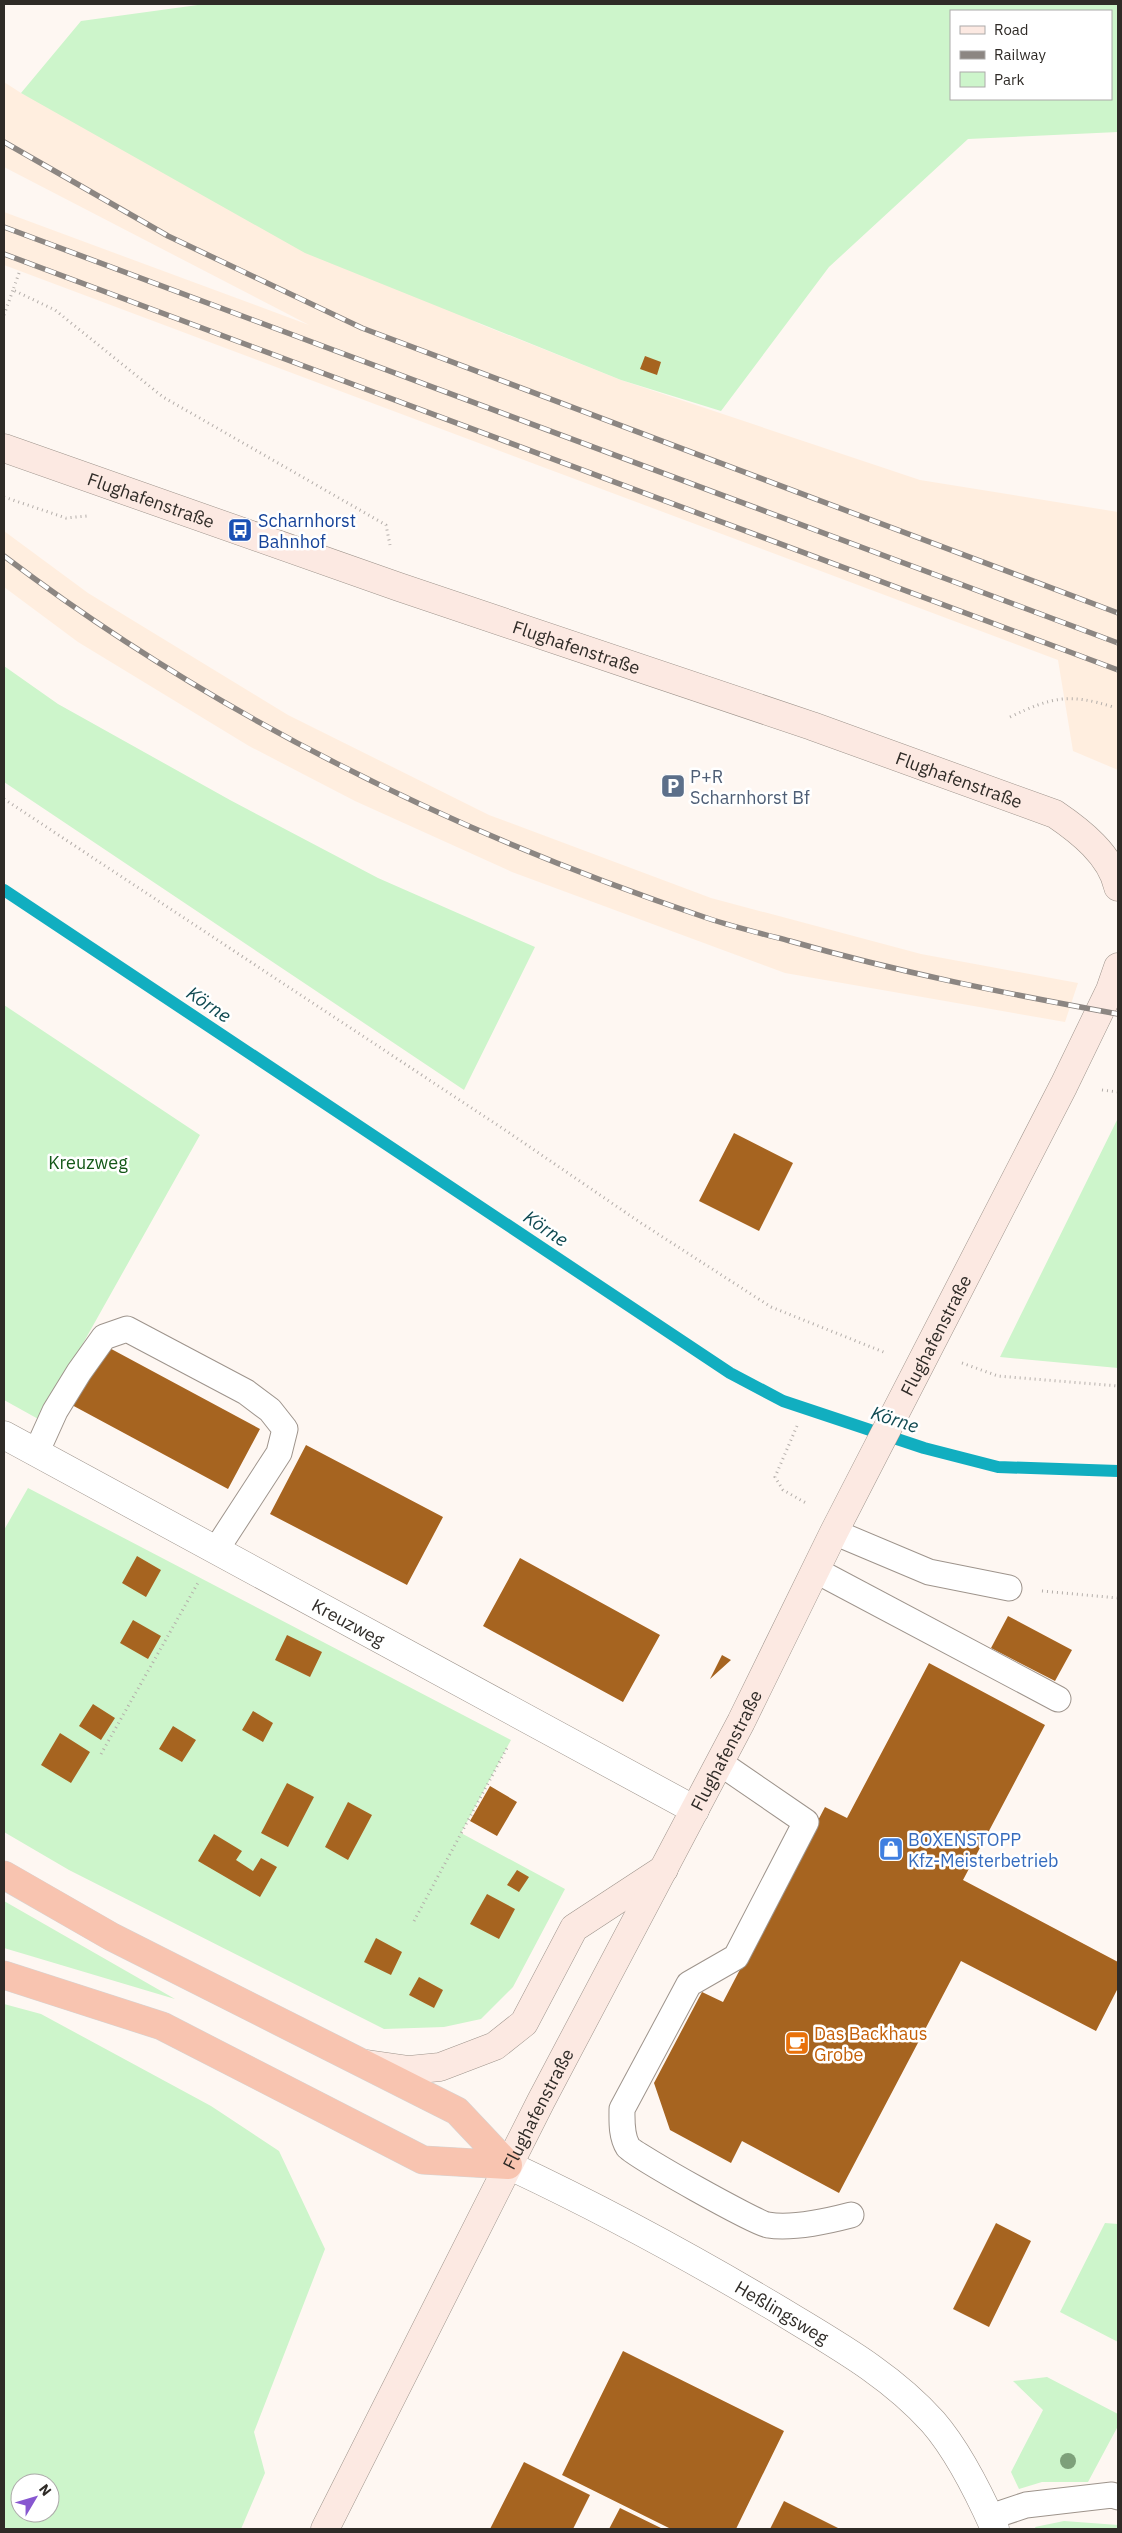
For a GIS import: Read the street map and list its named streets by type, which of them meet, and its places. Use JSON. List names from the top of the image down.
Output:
{
  "streets": {
    "main road": ["Flughafenstraße"],
    "street": ["Kreuzweg", "Heßlingsweg"]
  },
  "crossings": [
    ["Flughafenstraße", "Kreuzweg"],
    ["Flughafenstraße", "Heßlingsweg"]
  ],
  "water": ["Körne"],
  "parks": ["Kreuzweg"],
  "places": {
    "bus stop": ["Scharnhorst Bahnhof"],
    "parking": ["P+R Scharnhorst Bf"],
    "shop": ["BOXENSTOPP Kfz-Meisterbetrieb"],
    "cafe": ["Das Backhaus Grobe"]
  },
  "legend": ["Road", "Railway", "Park"],
  "north": "top right"
}
